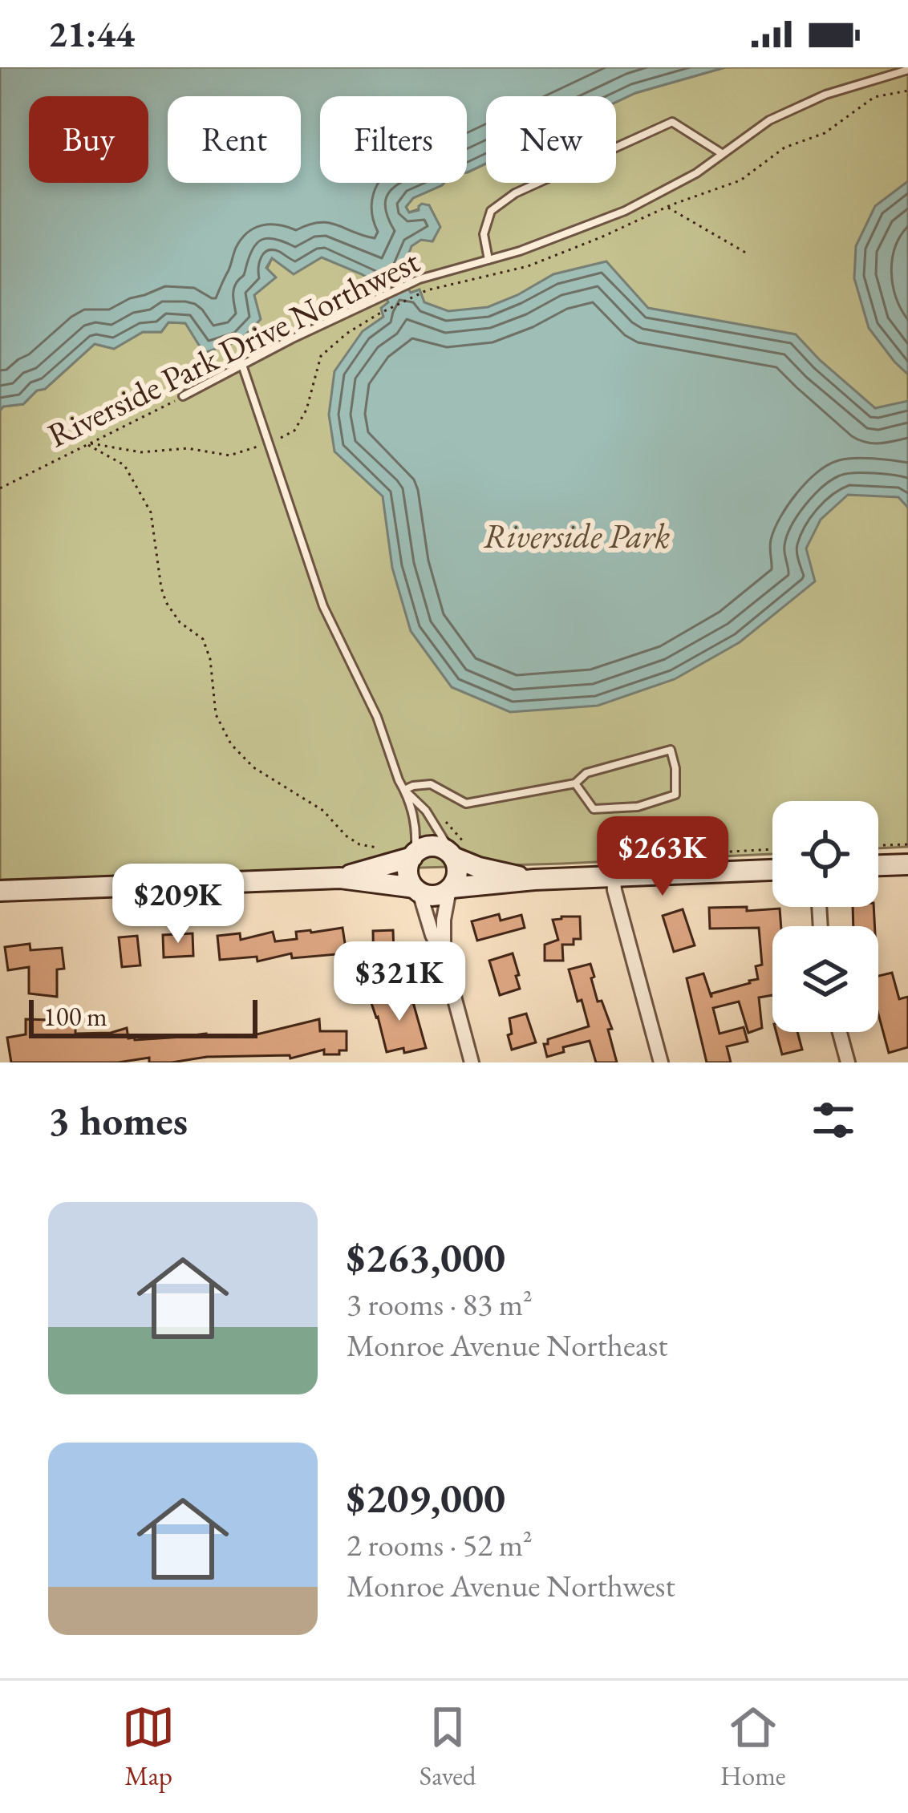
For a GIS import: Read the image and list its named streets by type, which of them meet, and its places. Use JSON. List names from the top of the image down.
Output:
{
  "streets": {
    "lane": ["Riverside Park Drive Northwest"]
  },
  "parks": ["Riverside Park"],
  "scale_bar": "100 m",
  "page": {
    "status": "21:44",
    "chip": [
      "Buy",
      "Rent",
      "Filters",
      "New"
    ],
    "price": ["$263K", "$209K", "$321K"],
    "scale": "100 m",
    "heading": "3 homes",
    "list": [
      {
        "name": "$263,000",
        "note": "3 rooms · 83 m² · Monroe Avenue Northeast"
      },
      {
        "name": "$209,000",
        "note": "2 rooms · 52 m² · Monroe Avenue Northwest"
      }
    ],
    "tabs": ["Map", "Saved", "Home"]
  }
}
